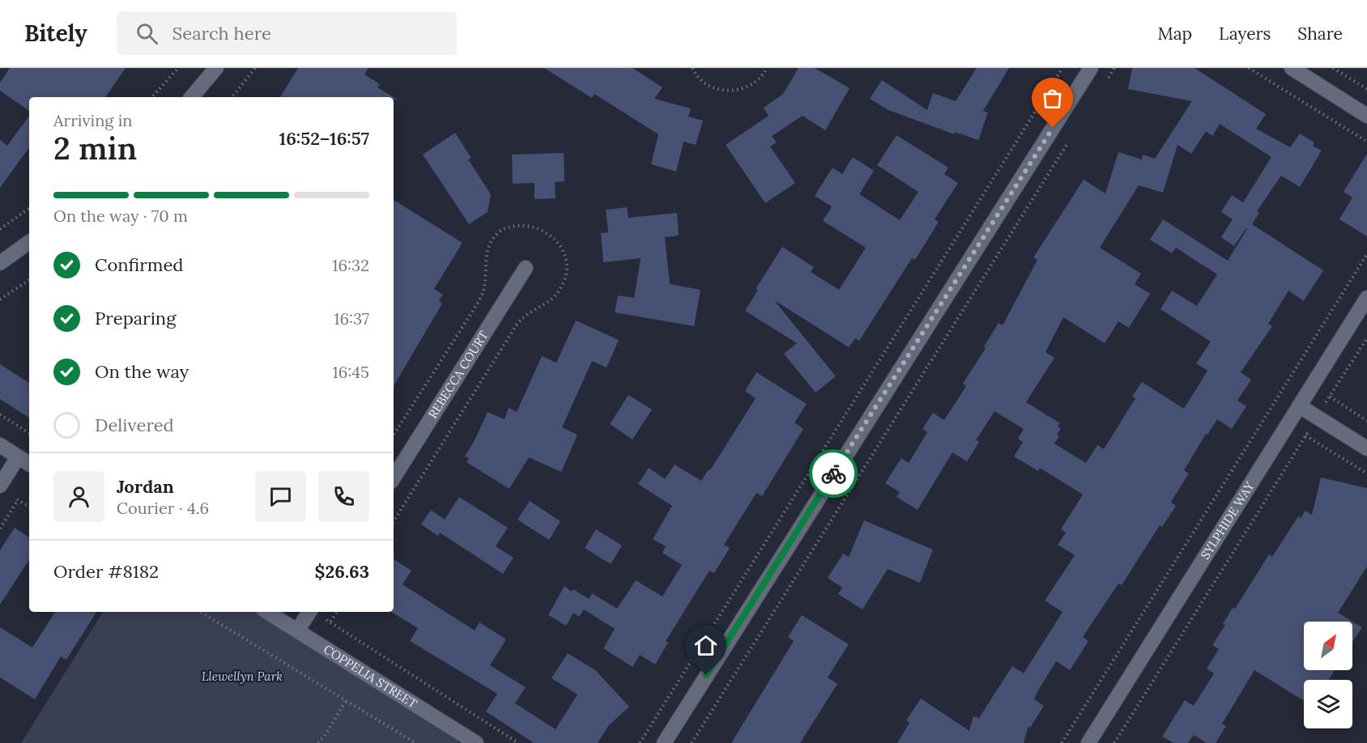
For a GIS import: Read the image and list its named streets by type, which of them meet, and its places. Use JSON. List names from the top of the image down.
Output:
{
  "streets": {
    "street": ["REBECCA COURT", "SYLPHIDE WAY", "COPPELIA STREET"]
  },
  "parks": ["Llewellyn Park"],
  "north": "top right",
  "page": {
    "header": "Bitely",
    "search": "Search here",
    "nav": ["Map", "Layers", "Share"],
    "heading": ["2 min", "Arriving in", "16:52–16:57"],
    "panel": [
      "Jordan",
      "Courier · 4.6",
      "Order #8182",
      "$26.63"
    ],
    "bar": "On the way · 70 m",
    "list": [
      ["Confirmed", "16:32"],
      ["Preparing", "16:37"],
      ["On the way", "16:45"],
      "Delivered"
    ]
  }
}
